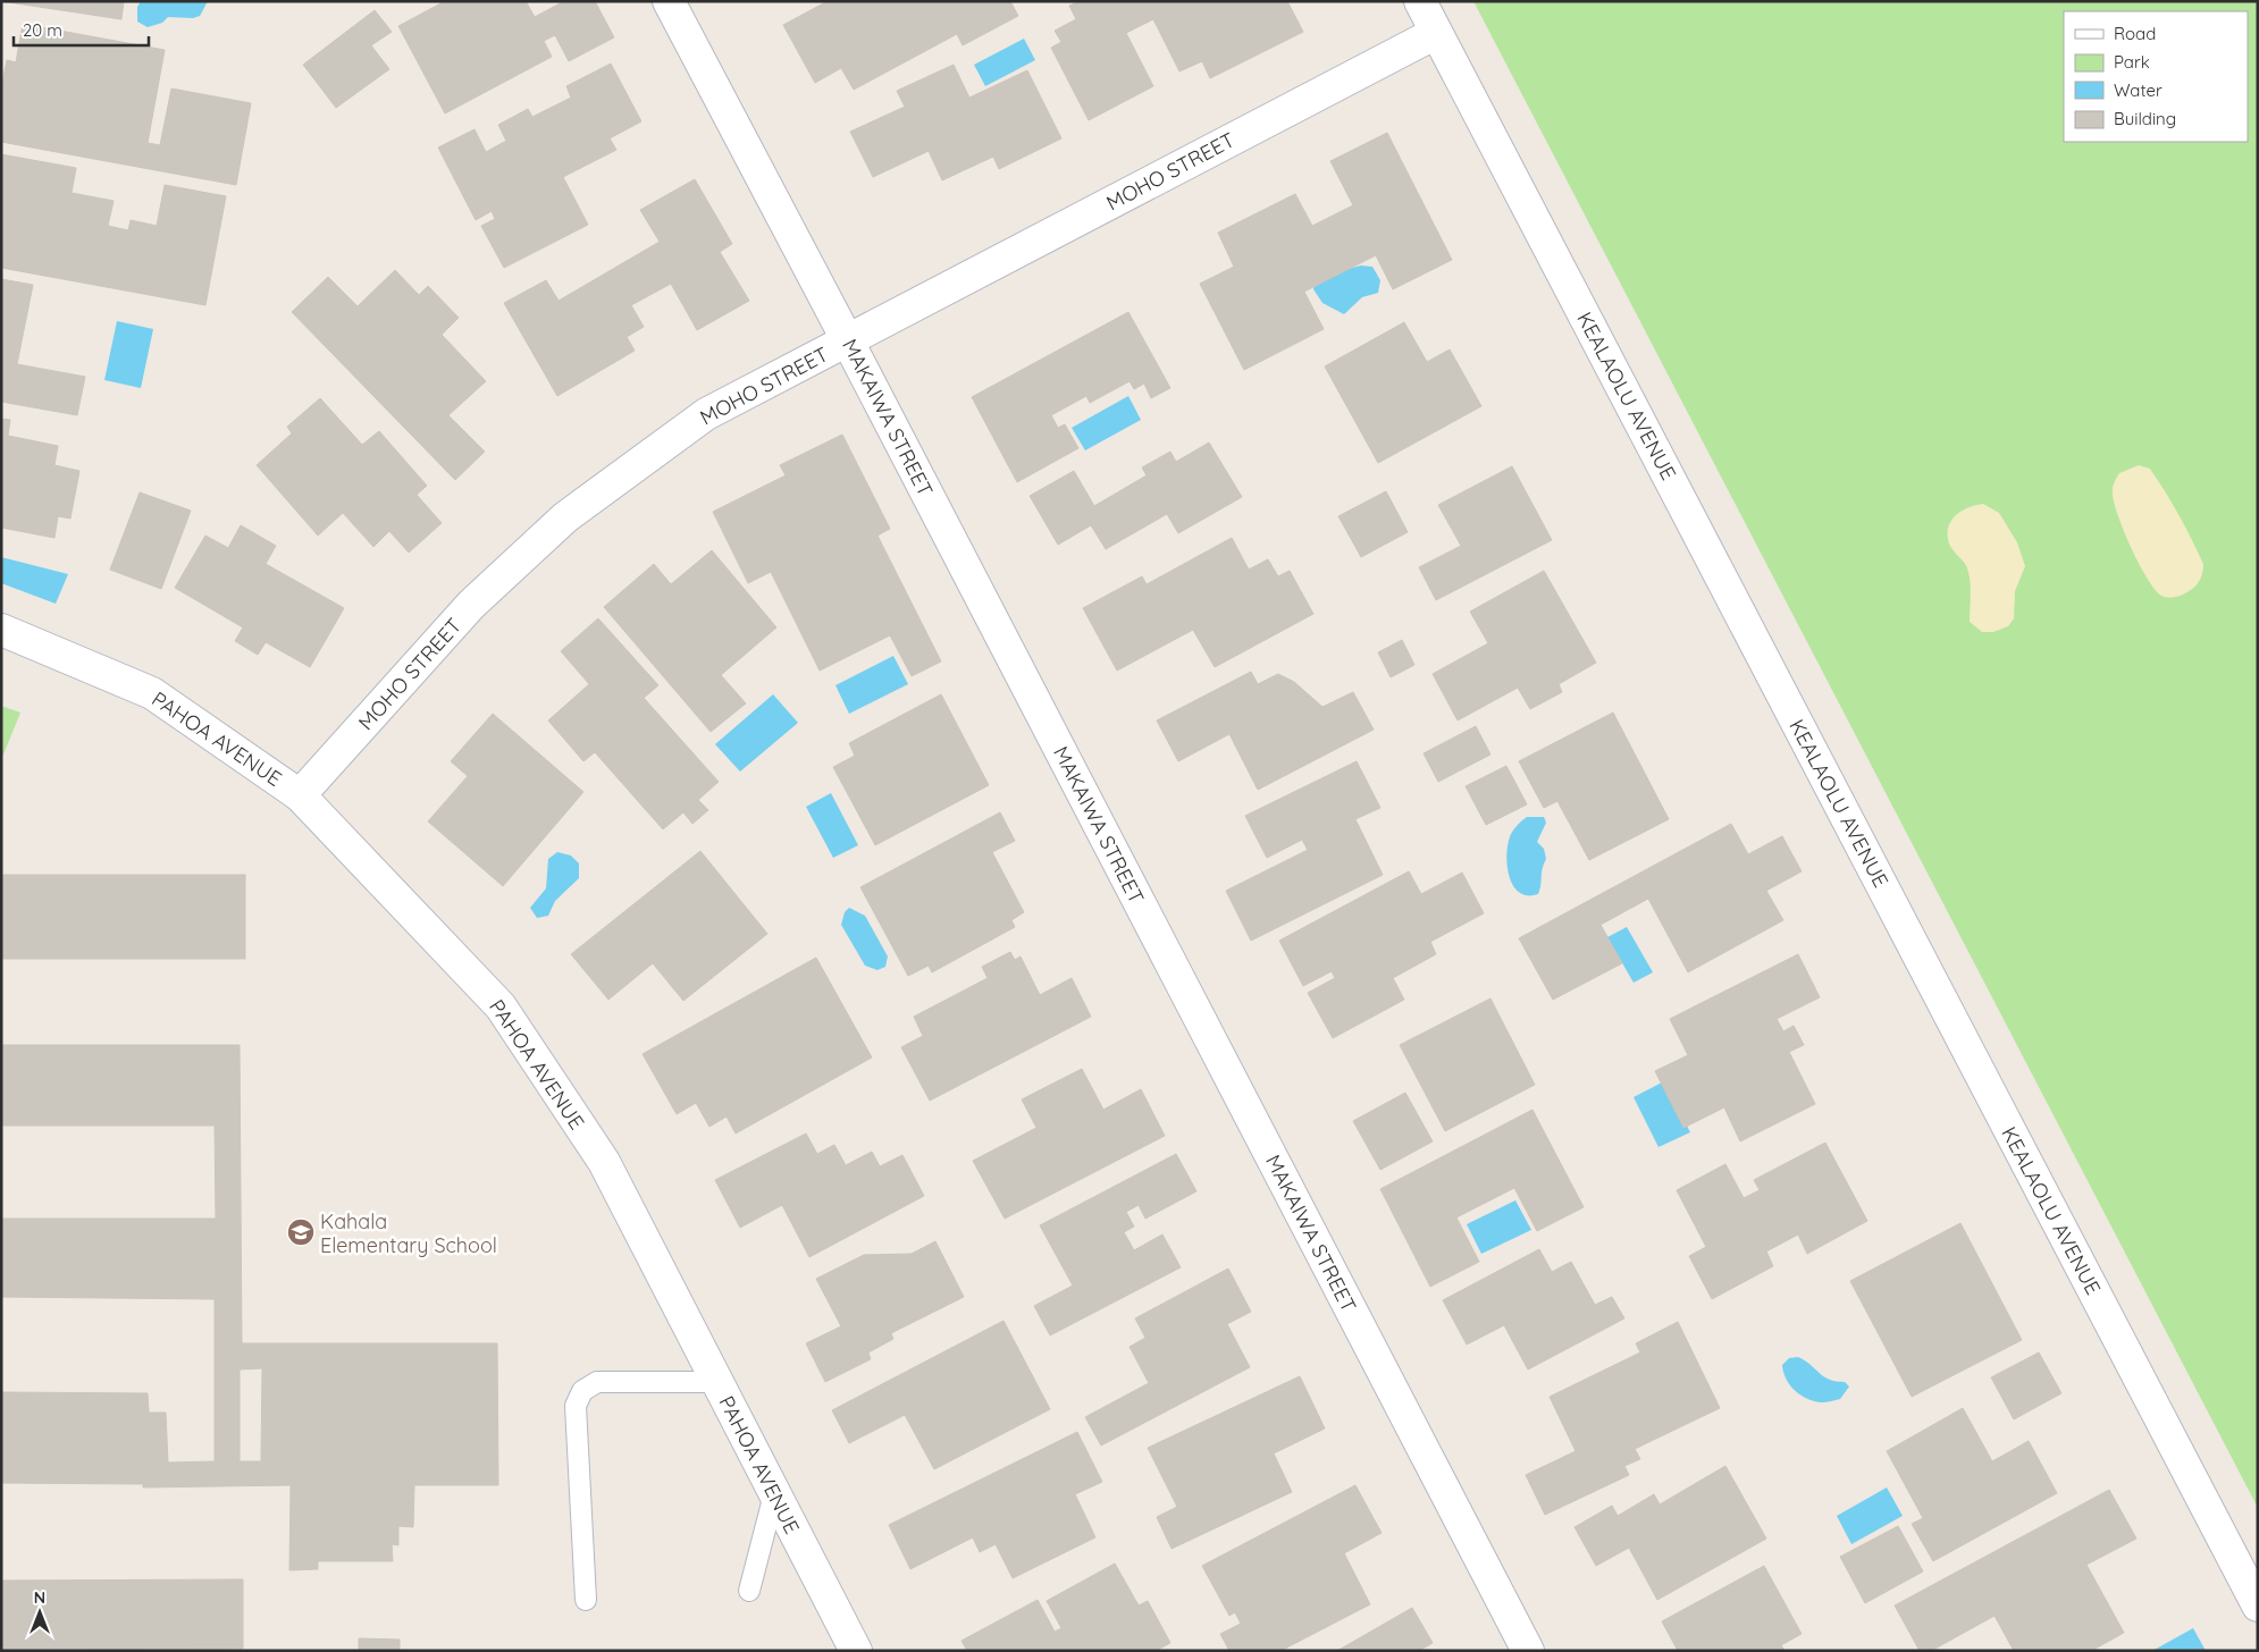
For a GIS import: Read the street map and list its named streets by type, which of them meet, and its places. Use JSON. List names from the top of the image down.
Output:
{
  "streets": {
    "street": [
      "MOHO STREET",
      "KEALAOLU AVENUE",
      "MAKAIWA STREET",
      "PAHOA AVENUE"
    ]
  },
  "crossings": [
    ["MOHO STREET", "KEALAOLU AVENUE"],
    ["MOHO STREET", "MAKAIWA STREET"],
    ["MOHO STREET", "PAHOA AVENUE"]
  ],
  "places": {
    "school or university": ["Kahala Elementary School"]
  },
  "legend": [
    "Road",
    "Park",
    "Water",
    "Building"
  ],
  "scale_bar": "20 m",
  "north": "top"
}
